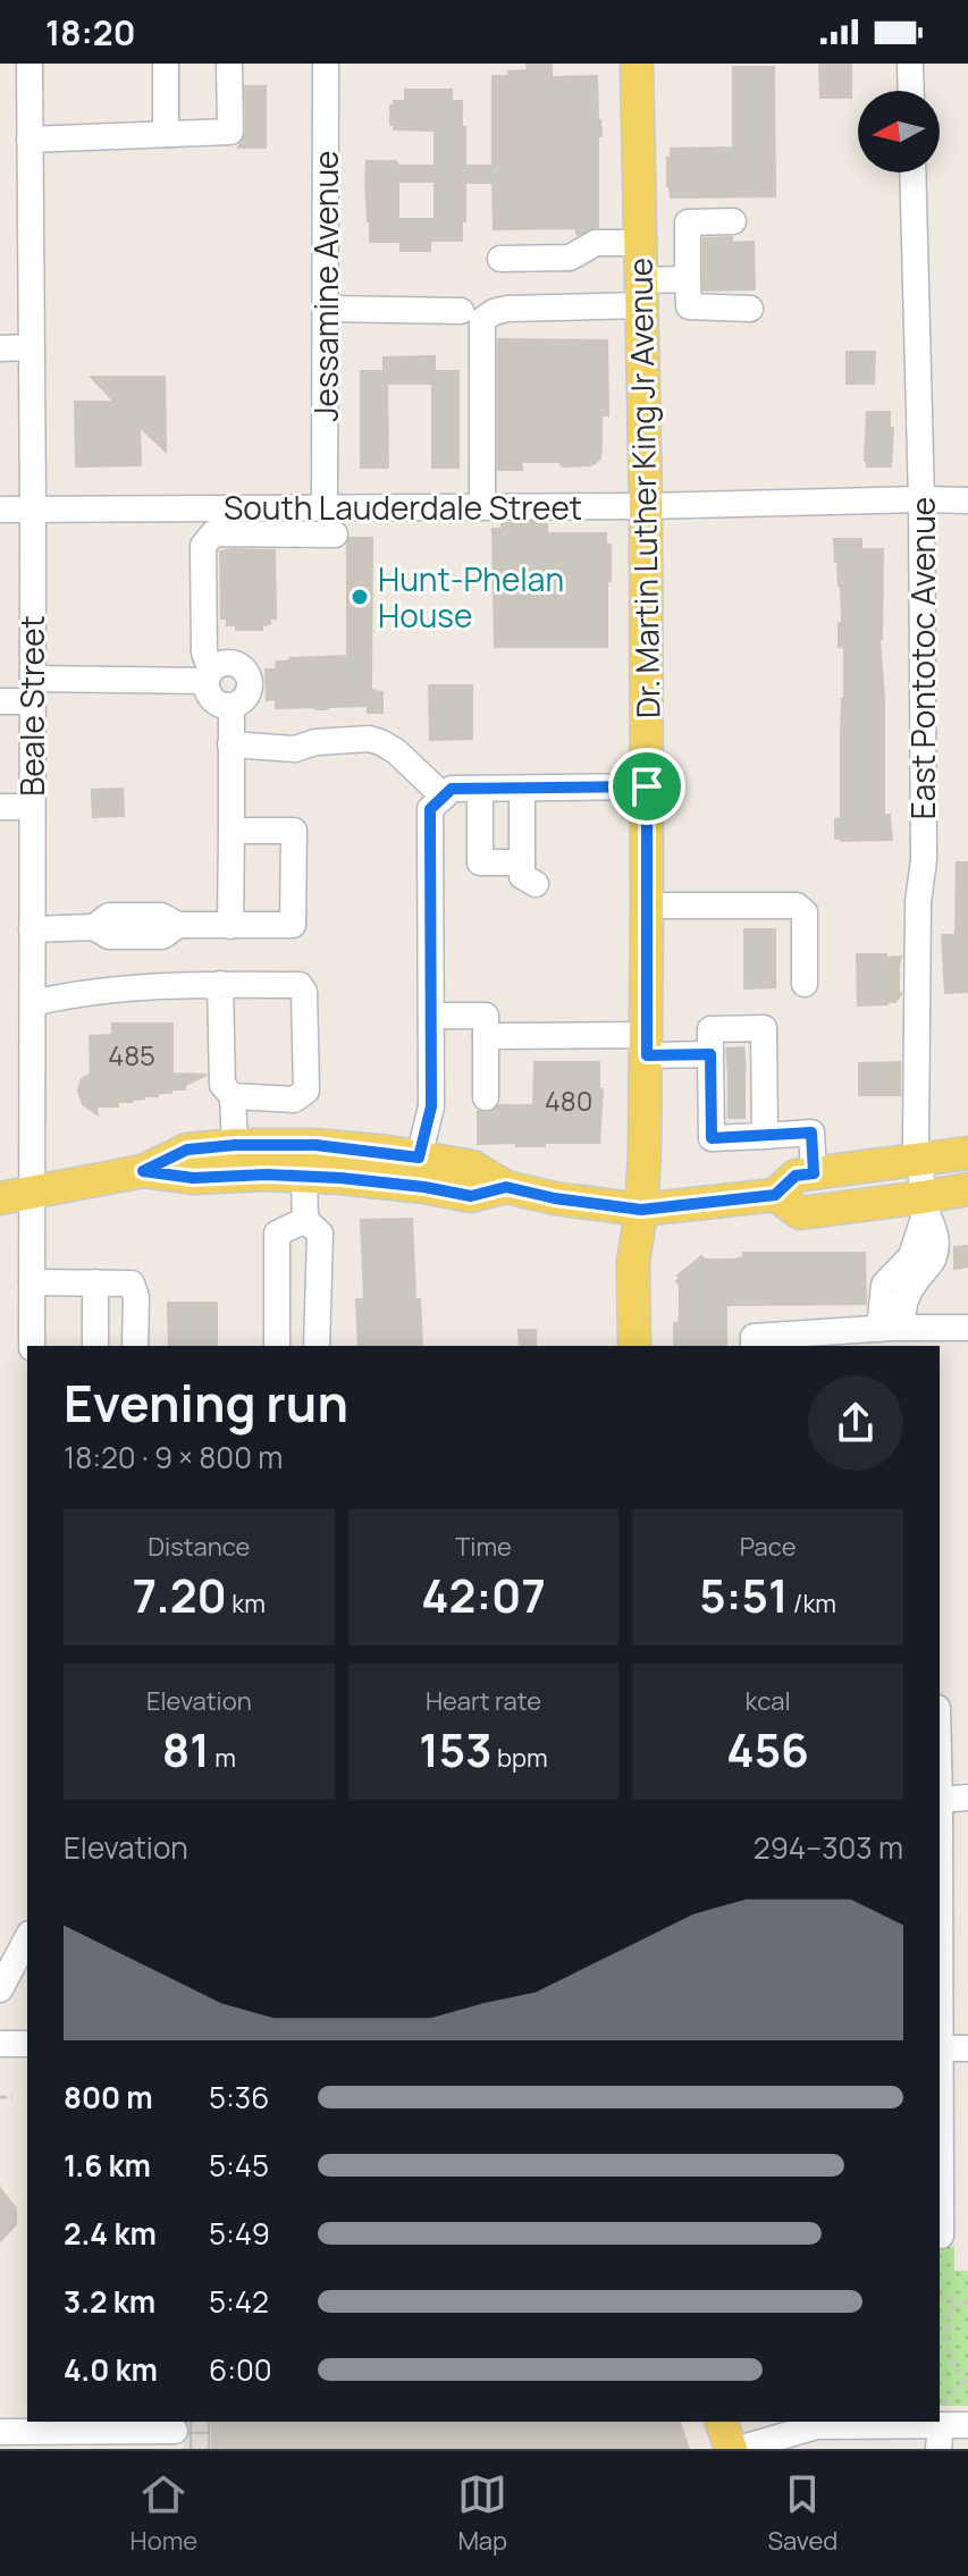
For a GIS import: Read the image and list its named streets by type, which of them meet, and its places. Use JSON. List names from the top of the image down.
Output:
{
  "streets": {
    "main road": ["Dr. Martin Luther King Jr Avenue"],
    "street": [
      "Jessamine Avenue",
      "South Lauderdale Street",
      "East Pontotoc Avenue",
      "Beale Street"
    ]
  },
  "crossings": [
    ["Jessamine Avenue", "South Lauderdale Street"],
    ["Dr. Martin Luther King Jr Avenue", "South Lauderdale Street"],
    ["South Lauderdale Street", "East Pontotoc Avenue"],
    ["South Lauderdale Street", "Beale Street"]
  ],
  "places": ["Hunt-Phelan House"],
  "house_numbers": ["485", "480"],
  "north": "left",
  "page": {
    "status": "18:20",
    "heading": ["Evening run", "18:20 · 9 × 800 m"],
    "stats": [
      ["Distance", "7.20 km"],
      ["Time", "42:07"],
      ["Pace", "5:51 /km"],
      ["Elevation", "81 m"],
      ["Heart rate", "153 bpm"],
      ["kcal", "456"]
    ],
    "chart": ["Elevation", "294–303 m"],
    "list": [
      {
        "name": "800 m",
        "note": "5:36"
      },
      {
        "name": "1.6 km",
        "note": "5:45"
      },
      {
        "name": "2.4 km",
        "note": "5:49"
      },
      {
        "name": "3.2 km",
        "note": "5:42"
      },
      {
        "name": "4.0 km",
        "note": "6:00"
      }
    ],
    "tabs": ["Home", "Map", "Saved"]
  }
}
